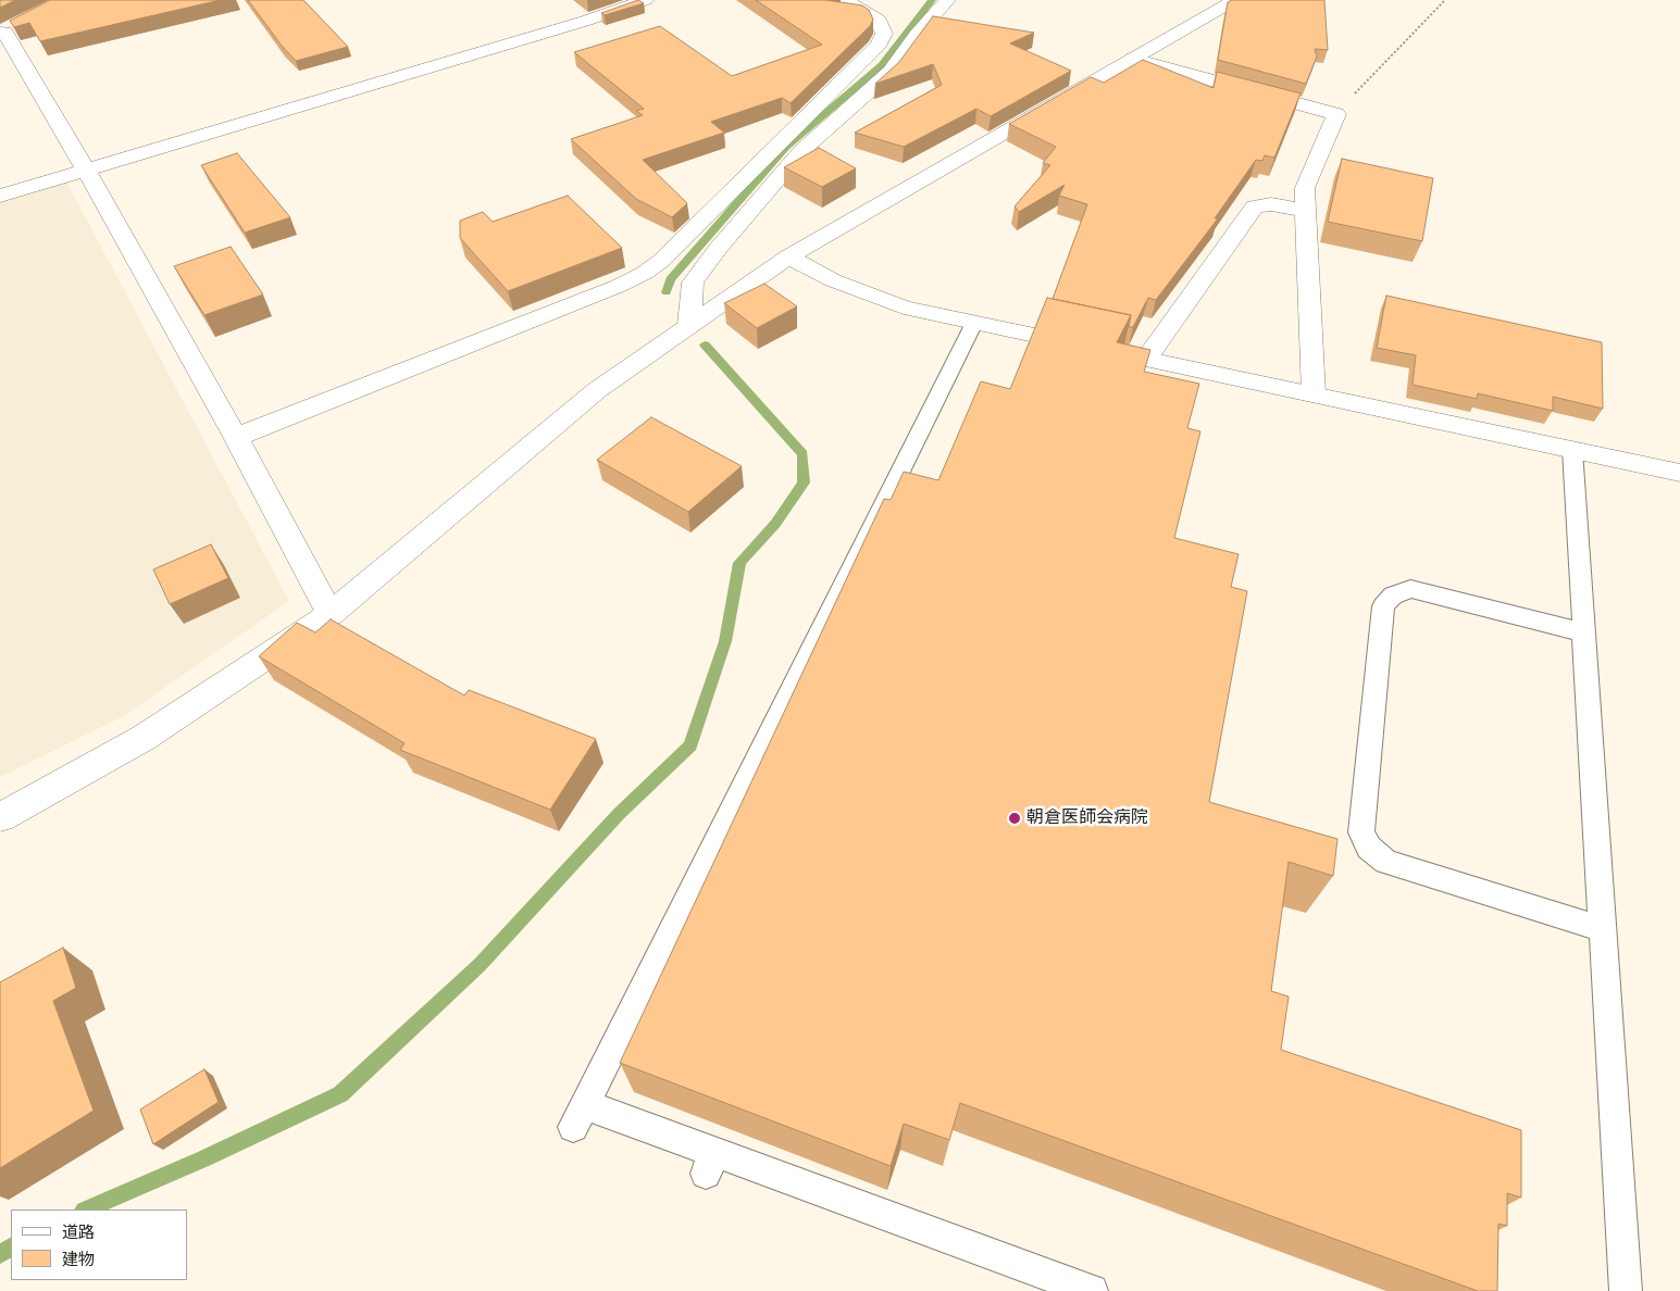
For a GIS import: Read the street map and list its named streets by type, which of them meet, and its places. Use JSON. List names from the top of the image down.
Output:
{
  "places": ["朝倉医師会病院"],
  "legend": ["道路", "建物"]
}
